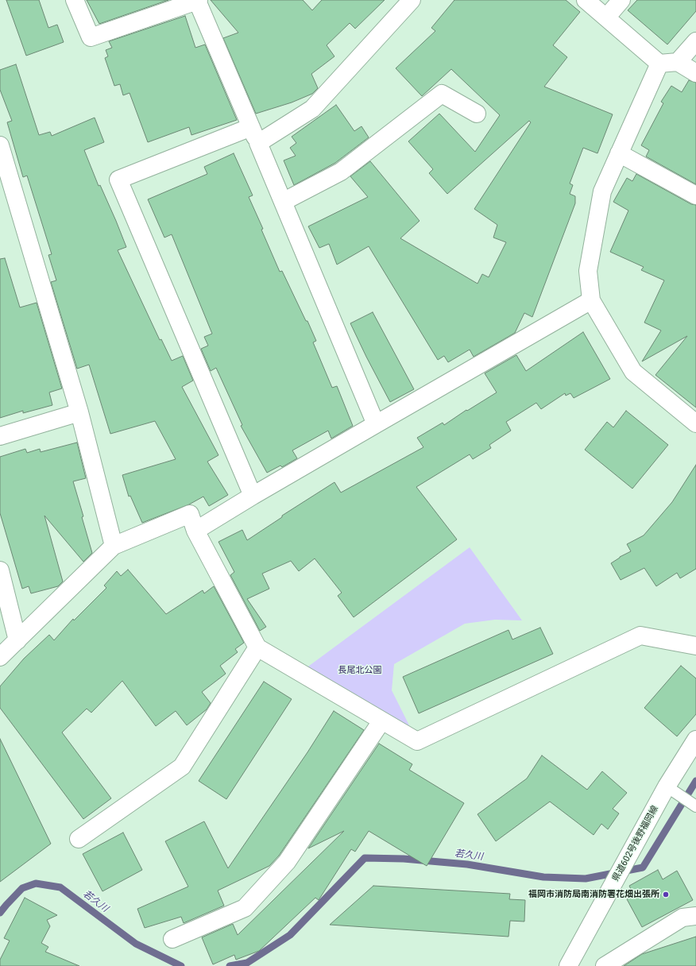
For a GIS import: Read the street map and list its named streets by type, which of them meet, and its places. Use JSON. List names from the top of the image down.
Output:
{
  "streets": {
    "street": ["県道602号後野福岡線"]
  },
  "water": ["若久川"],
  "parks": ["長尾北公園"],
  "places": ["福岡市消防局南消防署花畑出張所"]
}
